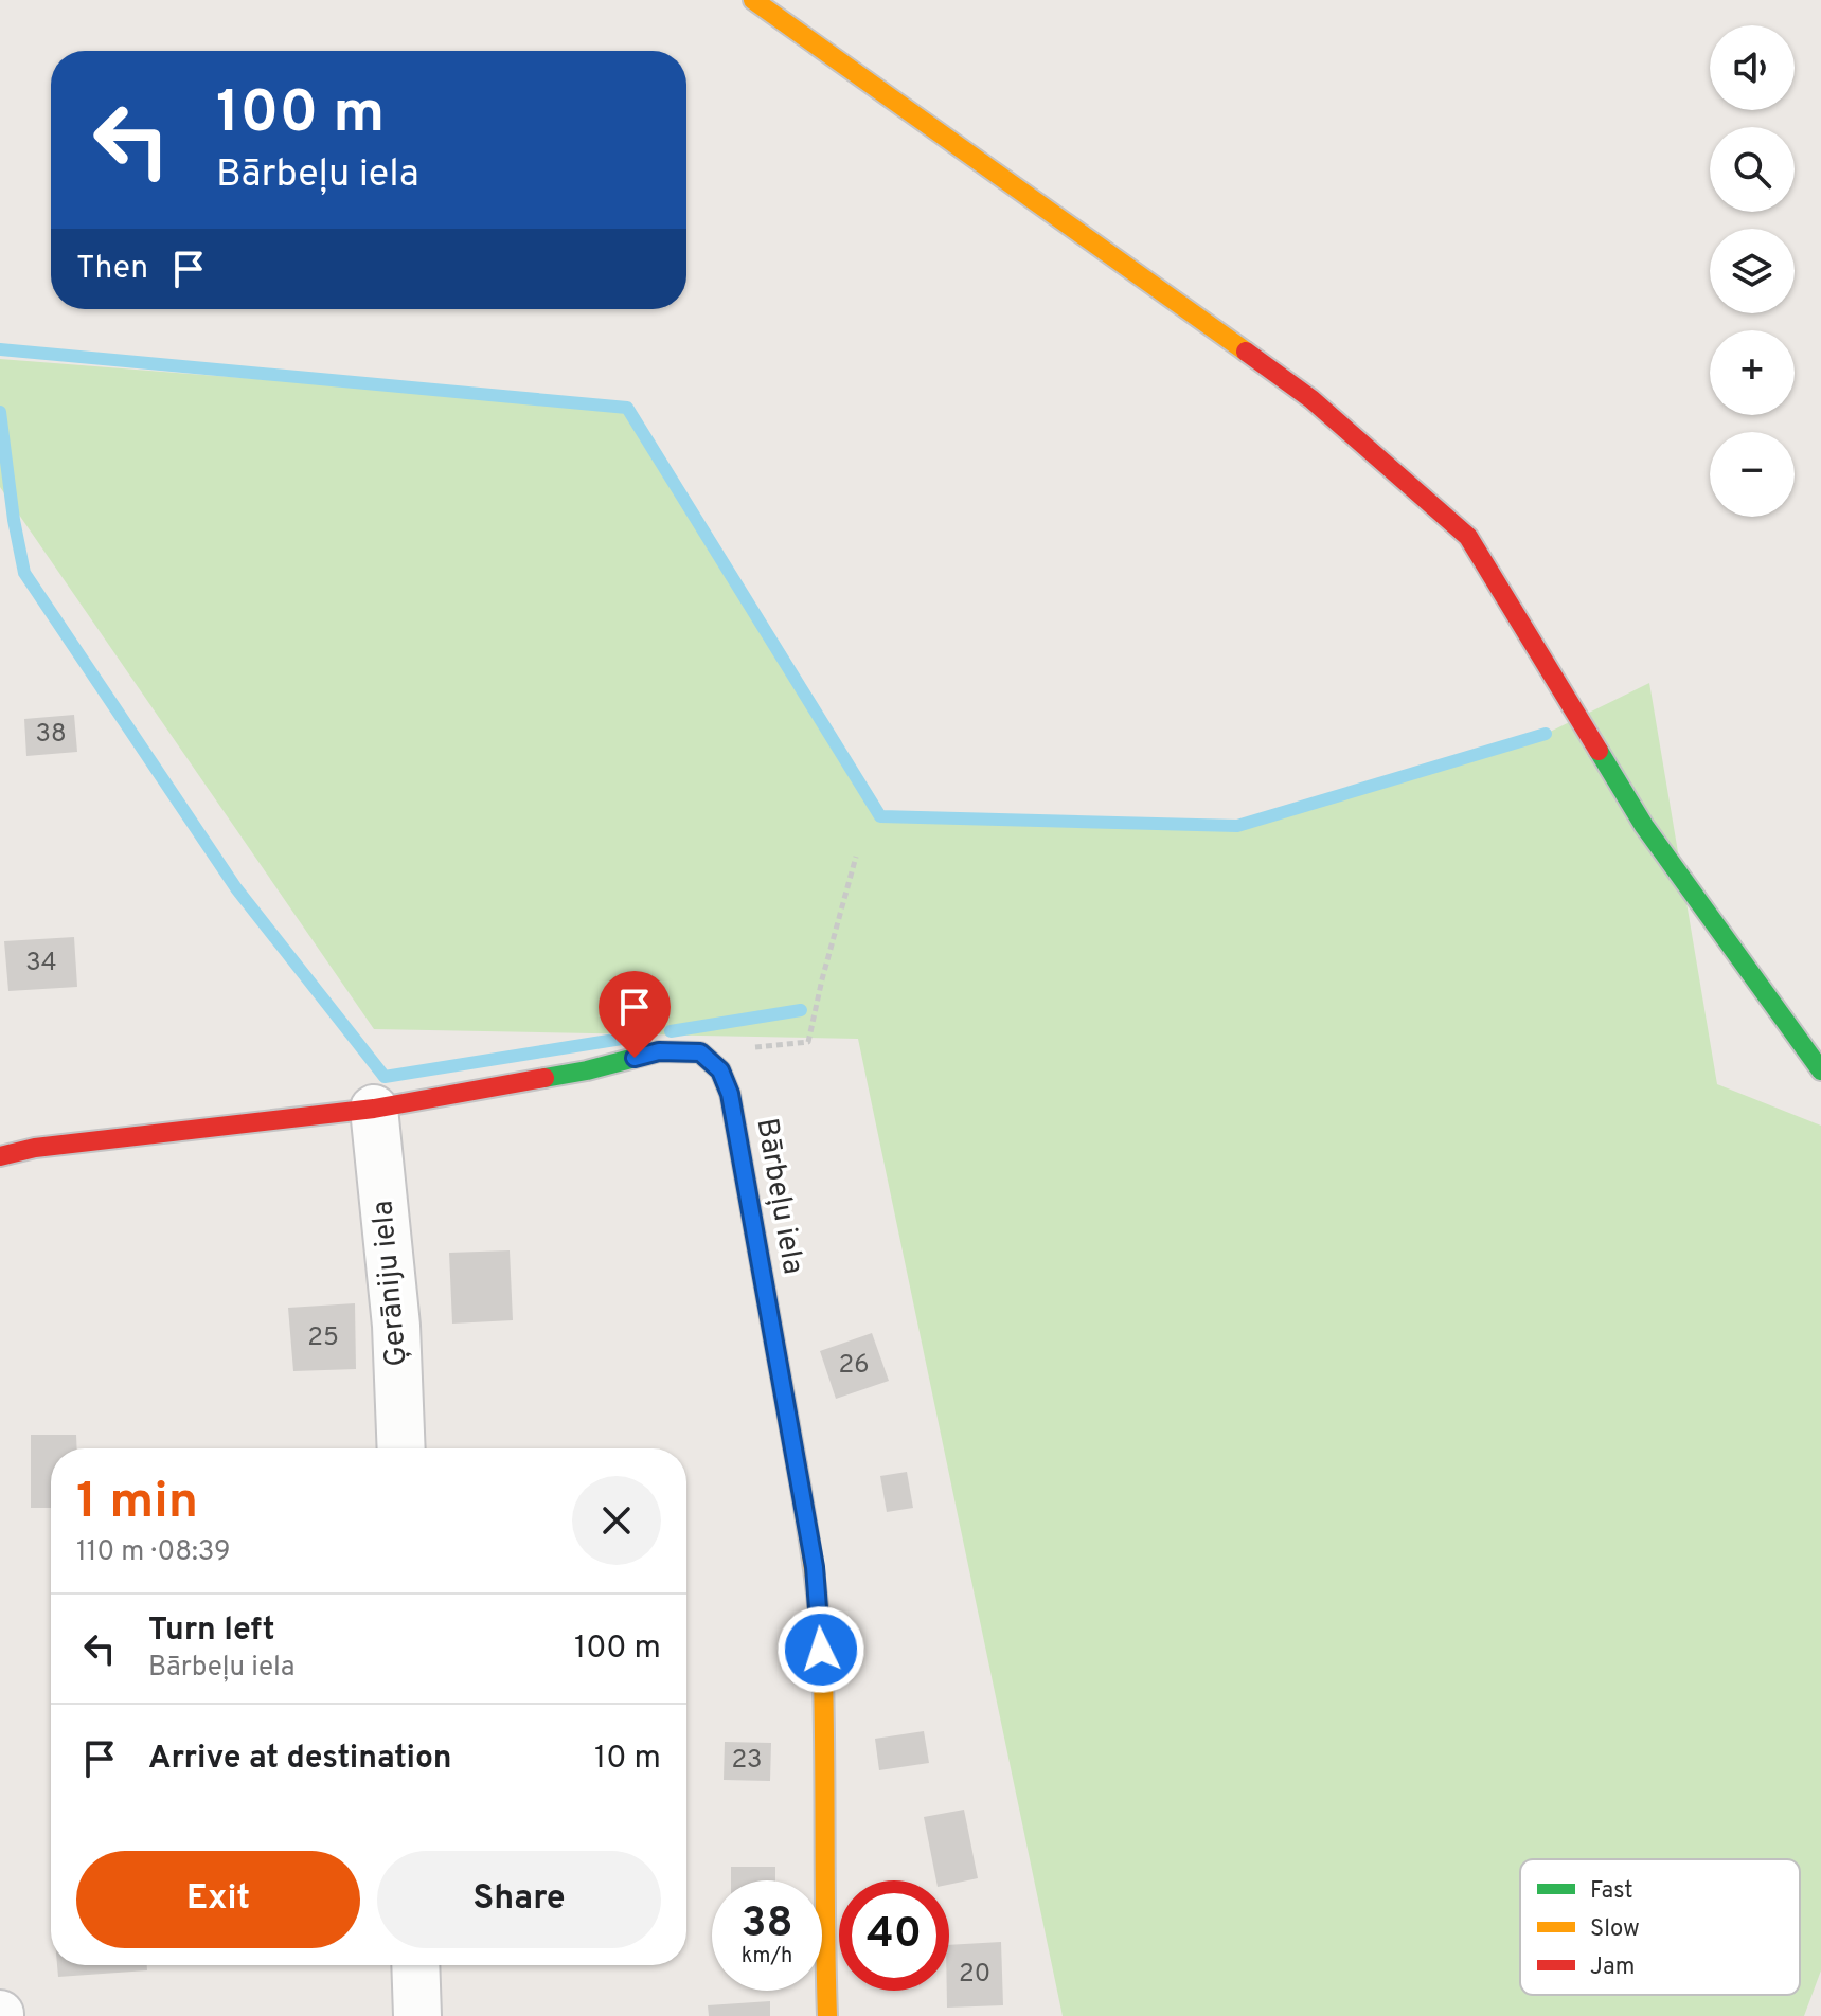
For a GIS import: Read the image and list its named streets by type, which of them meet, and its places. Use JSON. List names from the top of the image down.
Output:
{
  "streets": {
    "street": ["Bārbeļu iela", "Ģerāniju iela"]
  },
  "crossings": [
    ["Bārbeļu iela", "Ģerāniju iela"]
  ],
  "house_numbers": [
    "38",
    "34",
    "25",
    "26",
    "23",
    "20"
  ],
  "legend": ["Fast", "Slow", "Jam"],
  "page": {
    "map_buttons": ["+", "−"],
    "turn": ["100 m", "Bārbeļu iela"],
    "then": "Then",
    "heading": ["1 min", "110 m · 08:39"],
    "list": [
      {
        "name": "Turn left",
        "note": "Bārbeļu iela",
        "value": "100 m"
      },
      {
        "name": "Arrive at destination",
        "value": "10 m"
      }
    ],
    "buttons": ["Exit", "Share"],
    "speed": "38 km/h",
    "limit": "40"
  }
}
